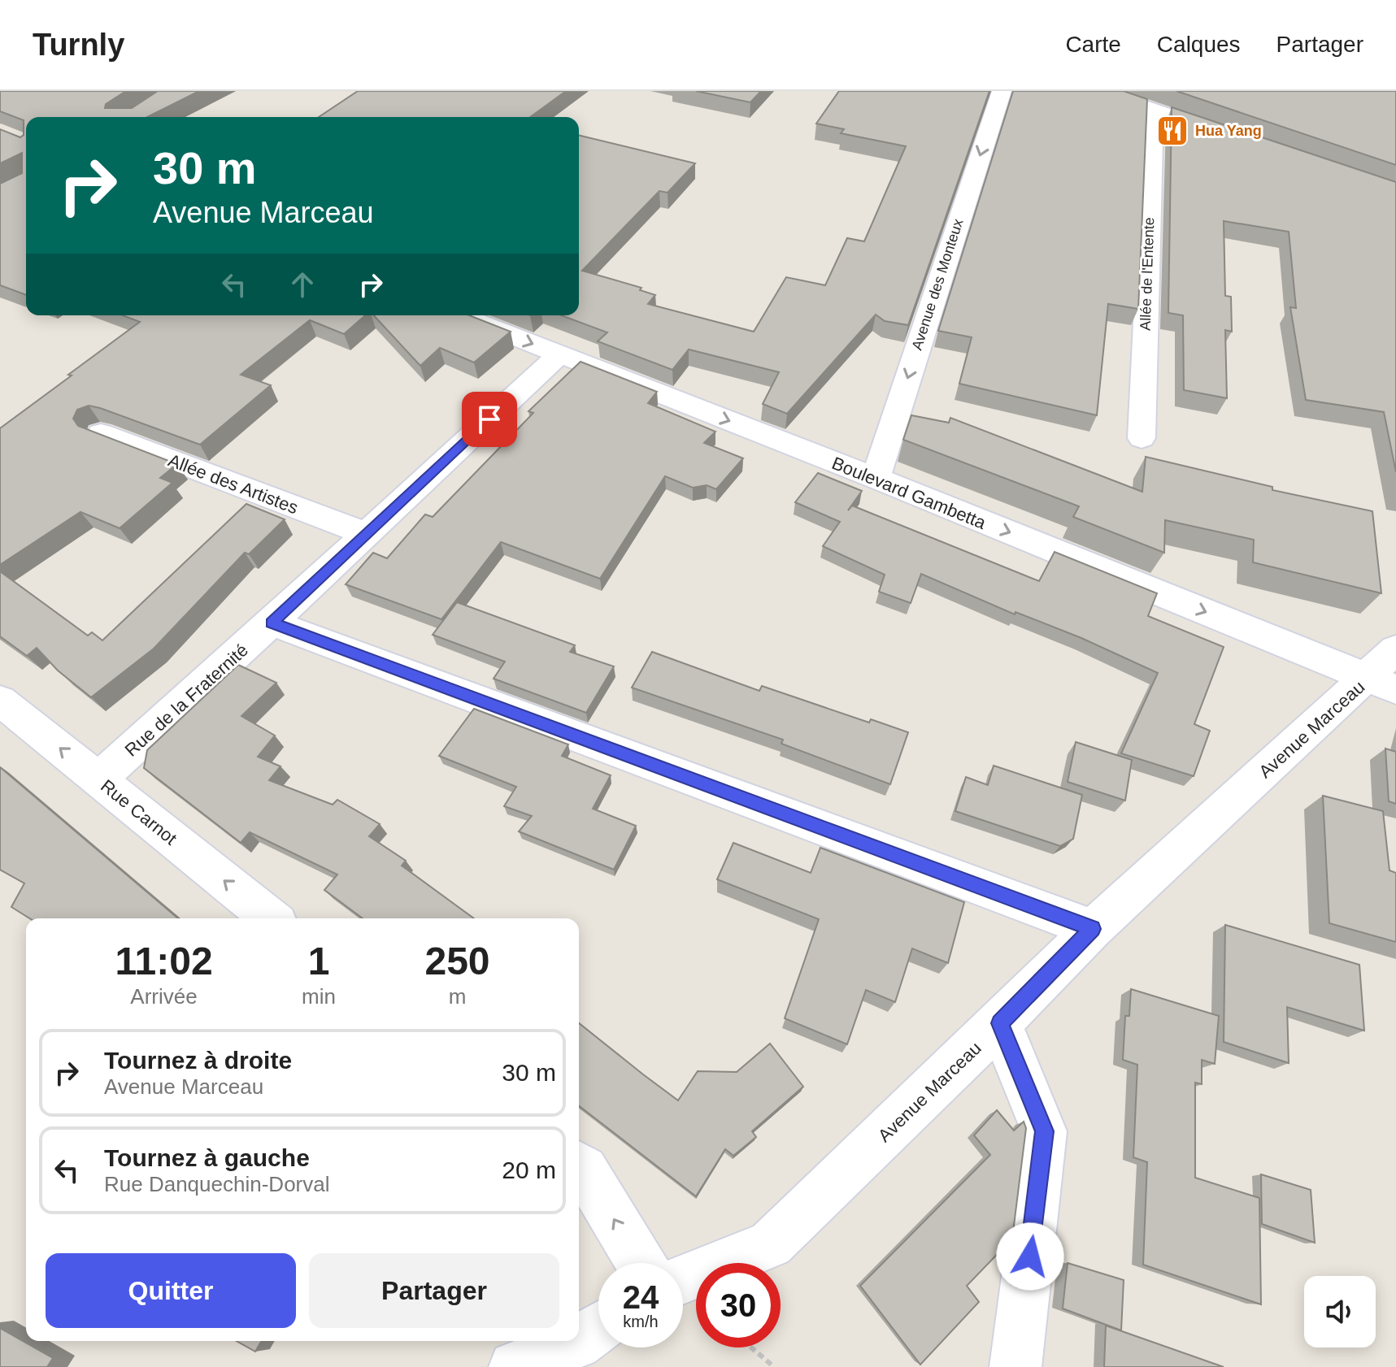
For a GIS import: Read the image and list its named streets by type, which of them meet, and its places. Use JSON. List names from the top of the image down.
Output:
{
  "streets": {
    "street": [
      "Allée de l'Entente",
      "Avenue des Monteux",
      "Allée des Artistes",
      "Boulevard Gambetta",
      "Rue de la Fraternité",
      "Avenue Marceau",
      "Rue Carnot"
    ]
  },
  "crossings": [
    ["Avenue des Monteux", "Boulevard Gambetta"],
    ["Allée des Artistes", "Rue de la Fraternité"],
    ["Boulevard Gambetta", "Rue de la Fraternité"],
    ["Boulevard Gambetta", "Avenue Marceau"],
    ["Rue de la Fraternité", "Rue Carnot"]
  ],
  "one_way": ["Avenue des Monteux", "Boulevard Gambetta"],
  "places": {
    "restaurant": ["Hua Yang"]
  },
  "page": {
    "header": "Turnly",
    "nav": ["Carte", "Calques", "Partager"],
    "turn": ["30 m", "Avenue Marceau"],
    "eta": [
      "11:02",
      "Arrivée",
      "1",
      "min",
      "250",
      "m"
    ],
    "list": [
      {
        "name": "Tournez à droite",
        "note": "Avenue Marceau",
        "value": "30 m"
      },
      {
        "name": "Tournez à gauche",
        "note": "Rue Danquechin-Dorval",
        "value": "20 m"
      }
    ],
    "buttons": ["Quitter", "Partager"],
    "speed": "24 km/h",
    "limit": "30"
  }
}
